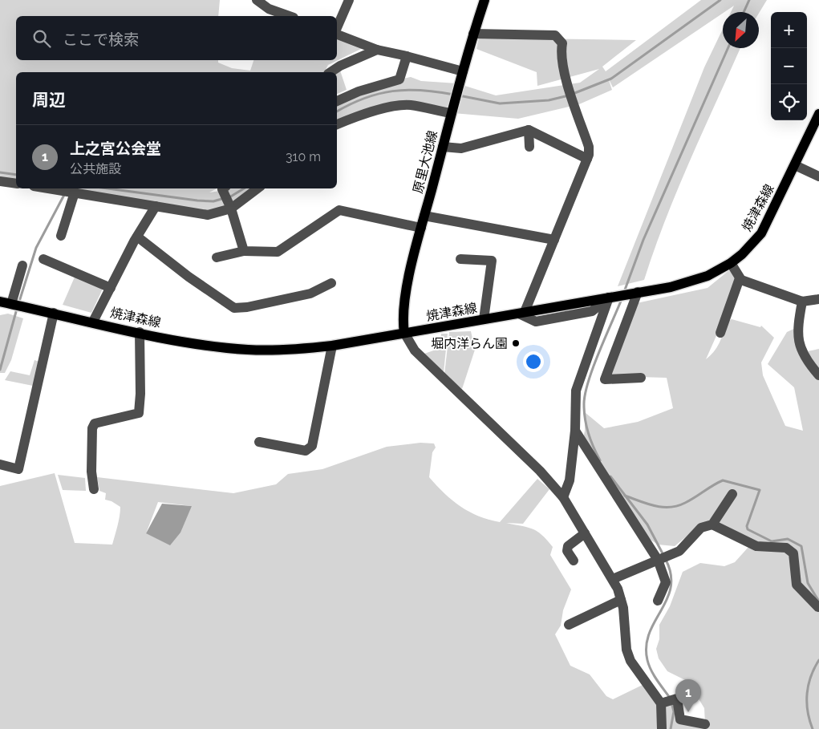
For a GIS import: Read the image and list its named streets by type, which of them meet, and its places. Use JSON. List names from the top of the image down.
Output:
{
  "streets": {
    "main road": ["原里大池線", "焼津森線"]
  },
  "crossings": [
    ["原里大池線", "焼津森線"]
  ],
  "places": ["堀内洋らん園"],
  "north": "bottom left",
  "page": {
    "map_buttons": ["+", "−"],
    "search": "ここで検索",
    "heading": "周辺",
    "list": [
      {
        "mark": "1",
        "name": "上之宮公会堂",
        "note": "公共施設",
        "value": "310 m"
      }
    ],
    "pins": "1"
  }
}
